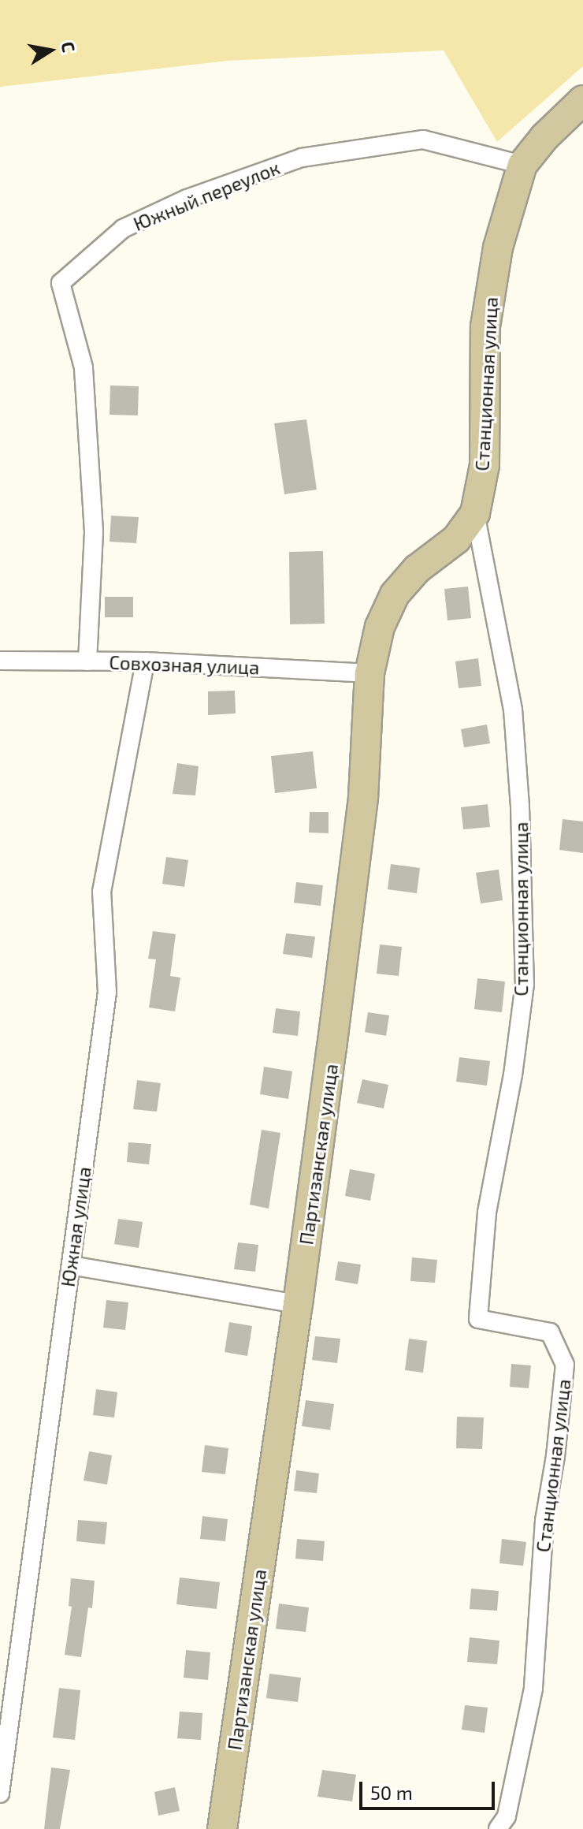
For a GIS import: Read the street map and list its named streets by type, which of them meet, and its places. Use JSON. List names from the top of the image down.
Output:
{
  "streets": {
    "main road": ["Станционная улица", "Партизанская улица"],
    "street": ["Южный переулок", "Совхозная улица", "Южная улица"]
  },
  "crossings": [
    ["Южный переулок", "Станционная улица"],
    ["Южный переулок", "Совхозная улица"],
    ["Станционная улица", "Партизанская улица"],
    ["Совхозная улица", "Партизанская улица"],
    ["Совхозная улица", "Южная улица"]
  ],
  "scale_bar": "50 m",
  "north": "right"
}
